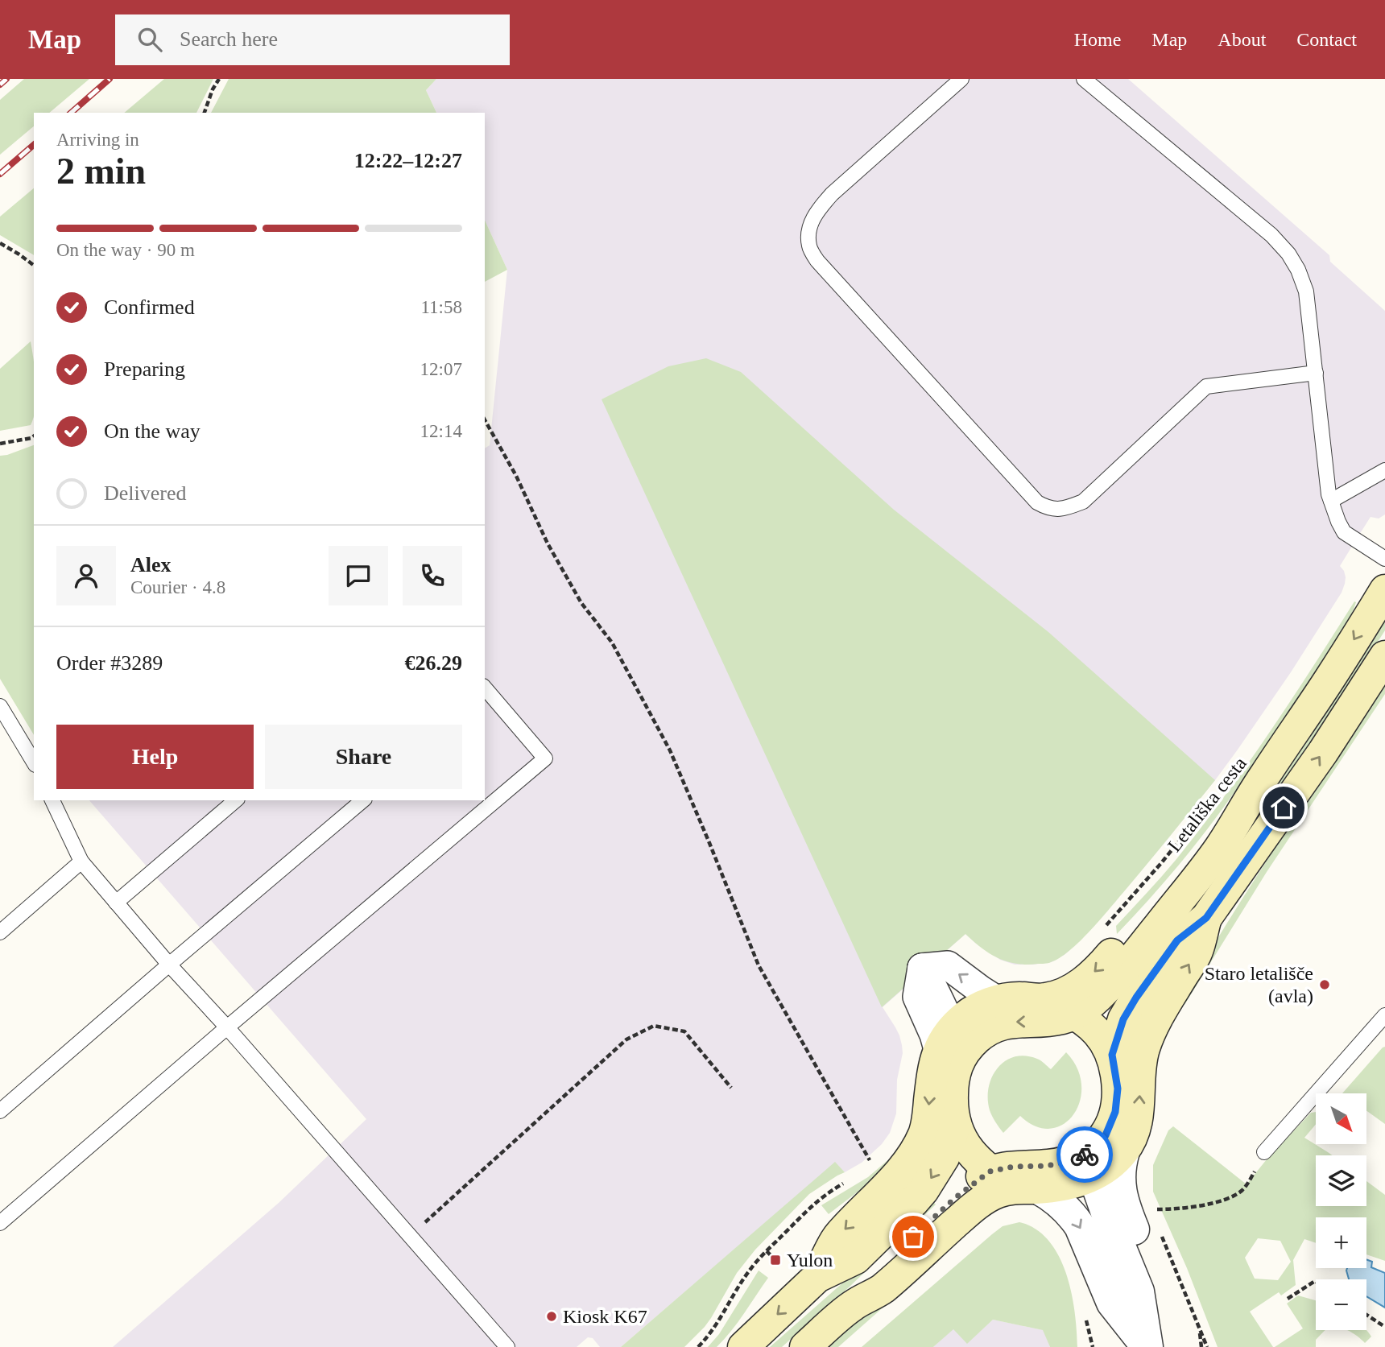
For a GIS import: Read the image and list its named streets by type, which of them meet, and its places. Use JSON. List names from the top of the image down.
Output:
{
  "streets": {
    "main road": ["Letališka cesta"]
  },
  "places": {
    "other": ["Staro letališče (avla)", "Kiosk K67"],
    "transit": ["Yulon"]
  },
  "north": "bottom right",
  "page": {
    "header": "Map",
    "search": "Search here",
    "nav": [
      "Home",
      "Map",
      "About",
      "Contact"
    ],
    "heading": ["2 min", "Arriving in", "12:22–12:27"],
    "panel": [
      "Alex",
      "Courier · 4.8",
      "Order #3289",
      "€26.29"
    ],
    "bar": "On the way · 90 m",
    "list": [
      ["Confirmed", "11:58"],
      ["Preparing", "12:07"],
      ["On the way", "12:14"],
      "Delivered"
    ],
    "buttons": ["Help", "Share"],
    "map_buttons": ["+", "−"]
  }
}
